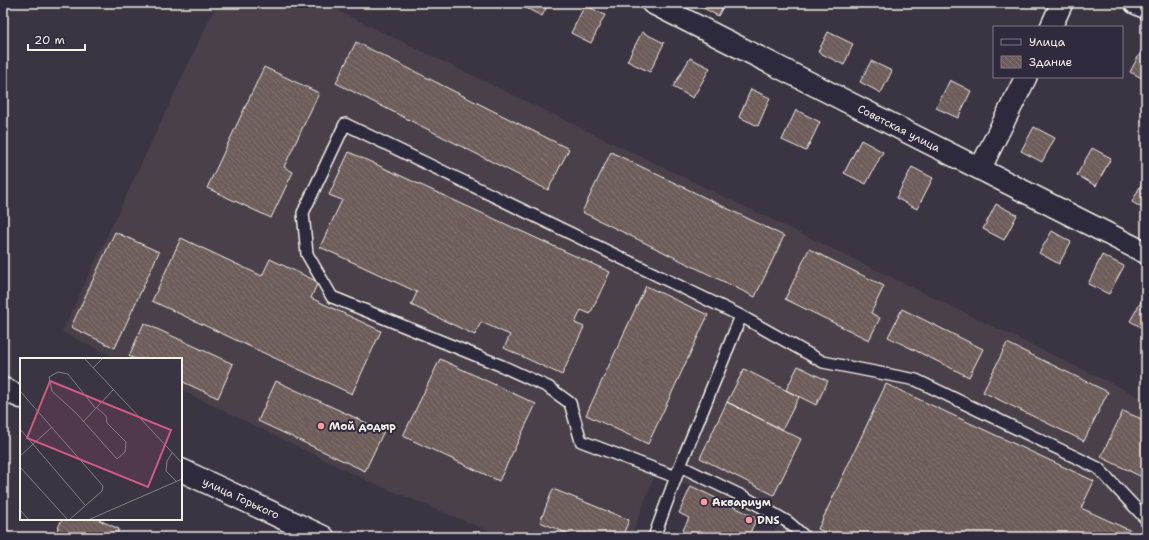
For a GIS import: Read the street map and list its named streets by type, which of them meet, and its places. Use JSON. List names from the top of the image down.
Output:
{
  "streets": {
    "street": ["Советская улица", "улица Горького"]
  },
  "places": ["Мой додыр", "Аквариум", "DNS"],
  "legend": ["Улица", "Здание"],
  "scale_bar": "20 m"
}
